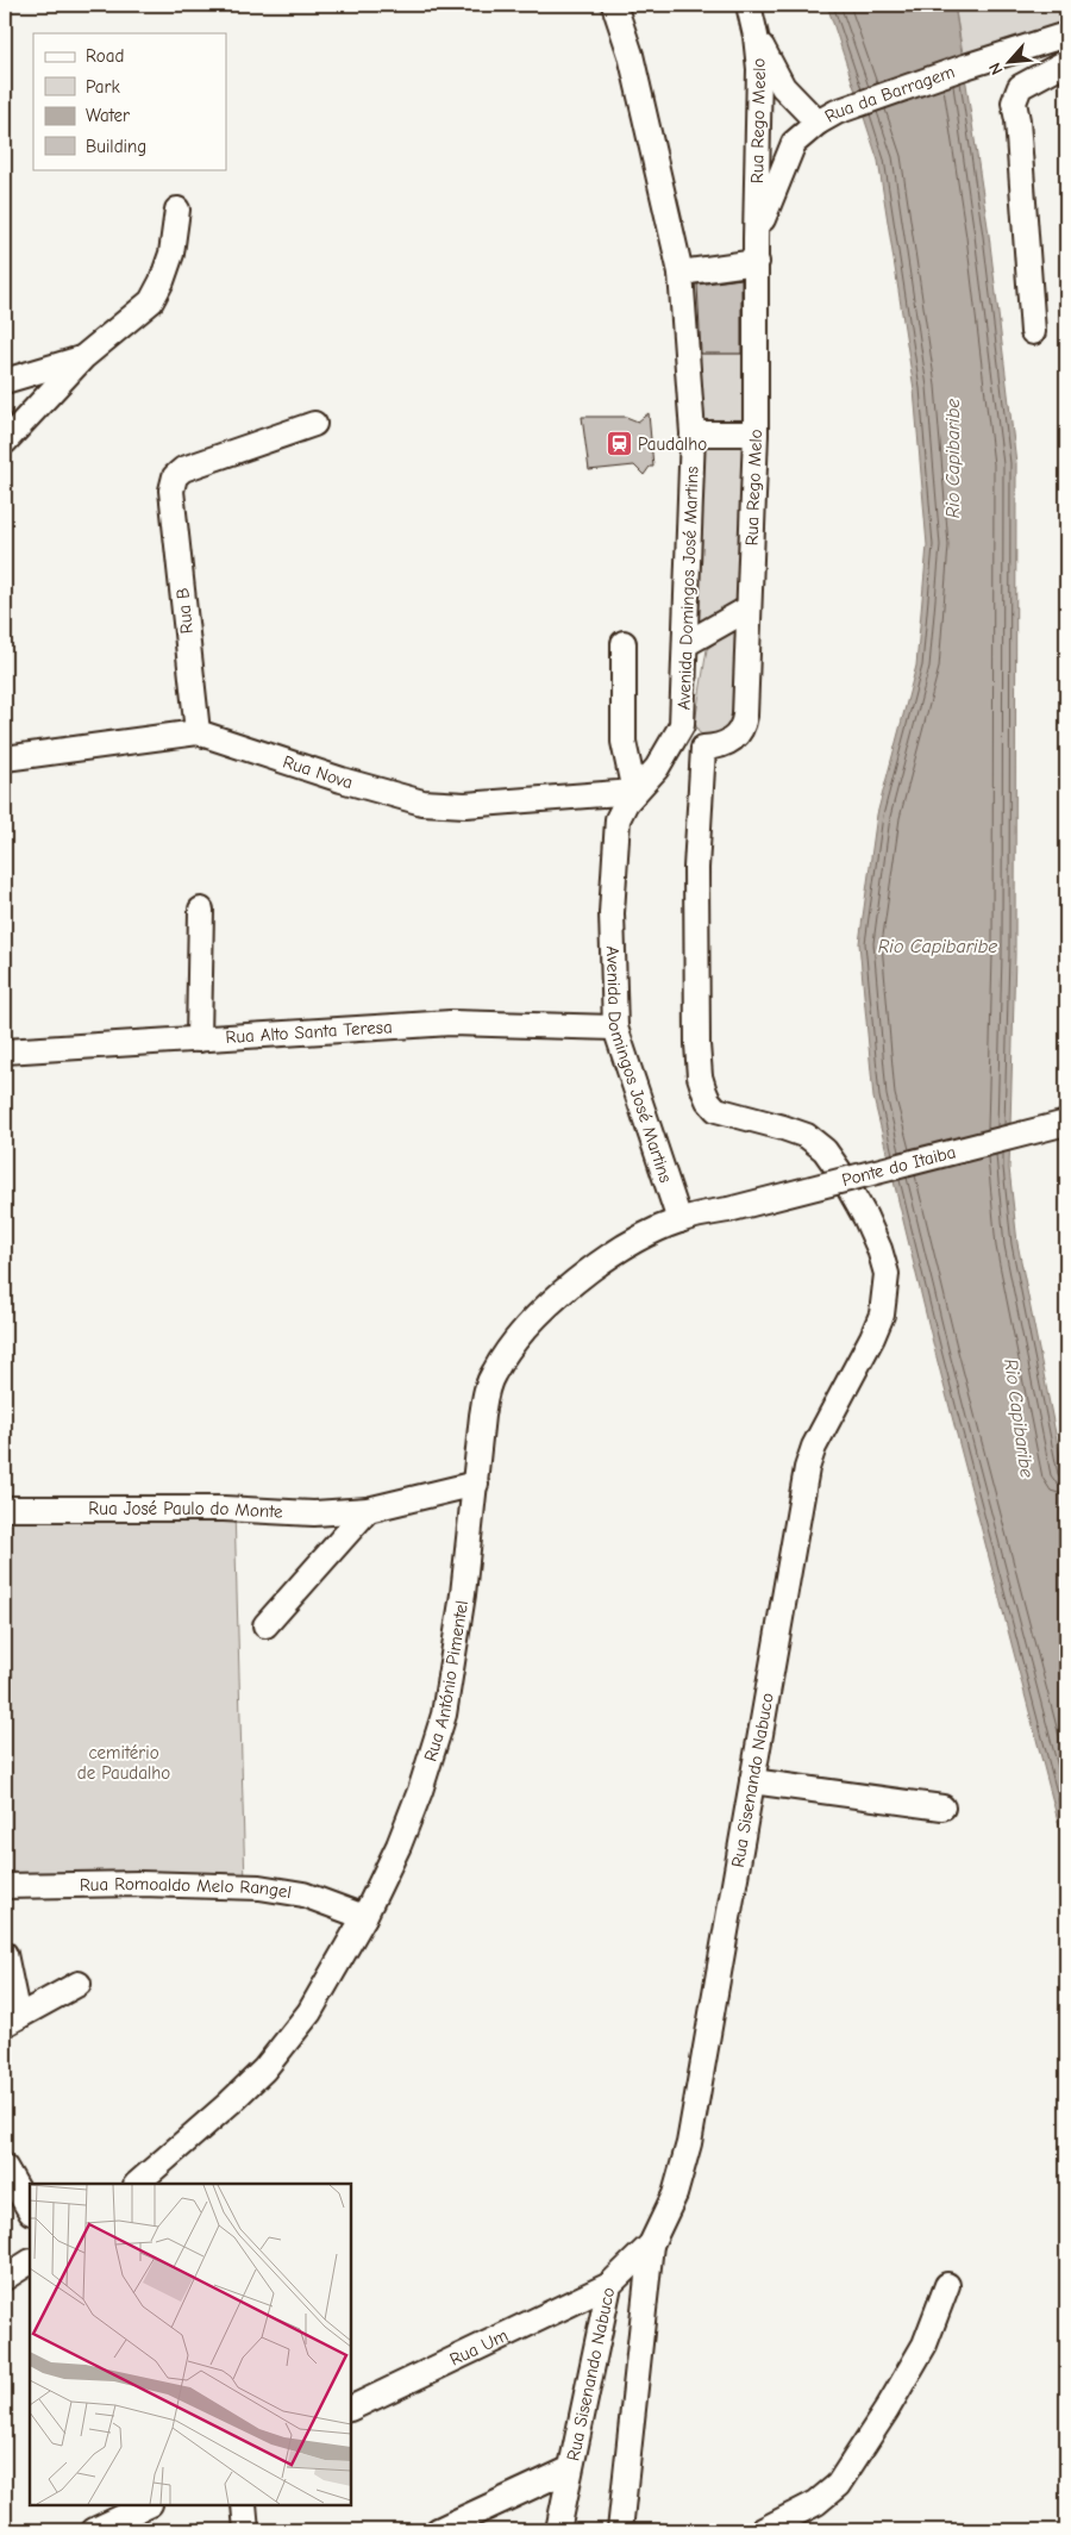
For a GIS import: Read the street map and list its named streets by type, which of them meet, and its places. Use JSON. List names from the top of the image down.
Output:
{
  "streets": {
    "street": [
      "Rua da Barragem",
      "Rua Rego Meelo",
      "Rua Rego Melo",
      "Avenida Domingos José Martins",
      "Rua B",
      "Rua Nova",
      "Rua Alto Santa Teresa",
      "Ponte do Itaiba",
      "Rua José Paulo do Monte",
      "Rua António Pimentel",
      "Rua Sisenando Nabuco",
      "Rua Romoaldo Melo Rangel",
      "Rua Um"
    ]
  },
  "crossings": [
    ["Rua da Barragem", "Rua Rego Meelo"],
    ["Rua da Barragem", "Rua Rego Melo"],
    ["Rua Rego Meelo", "Rua Rego Melo"],
    ["Rua Rego Melo", "Rua Sisenando Nabuco"],
    ["Avenida Domingos José Martins", "Rua Nova"],
    ["Avenida Domingos José Martins", "Rua Alto Santa Teresa"],
    ["Avenida Domingos José Martins", "Rua António Pimentel"],
    ["Rua B", "Rua Nova"],
    ["Ponte do Itaiba", "Rua António Pimentel"],
    ["Rua José Paulo do Monte", "Rua António Pimentel"],
    ["Rua António Pimentel", "Rua Romoaldo Melo Rangel"],
    ["Rua Sisenando Nabuco", "Rua Um"]
  ],
  "water": ["Rio Capibaribe"],
  "parks": ["cemitério de Paudalho"],
  "places": {
    "station": ["Paudalho"]
  },
  "legend": [
    "Road",
    "Park",
    "Water",
    "Building"
  ],
  "north": "bottom left"
}
